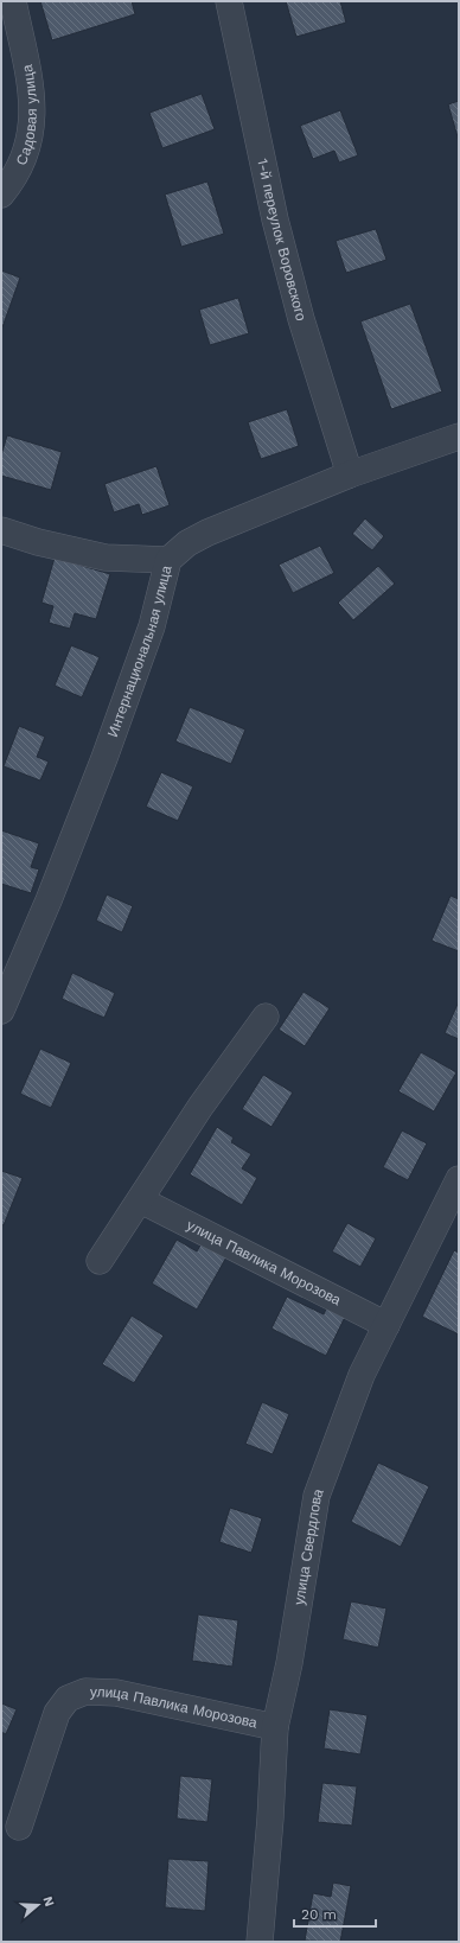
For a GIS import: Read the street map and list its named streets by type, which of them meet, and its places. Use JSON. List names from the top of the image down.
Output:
{
  "streets": {
    "street": [
      "Садовая улица",
      "1-й переулок Воровского",
      "Интернациональная улица",
      "улица Павлика Морозова",
      "улица Свердлова"
    ]
  },
  "crossings": [
    ["1-й переулок Воровского", "Интернациональная улица"],
    ["улица Павлика Морозова", "улица Свердлова"]
  ],
  "scale_bar": "20 m",
  "north": "right"
}
